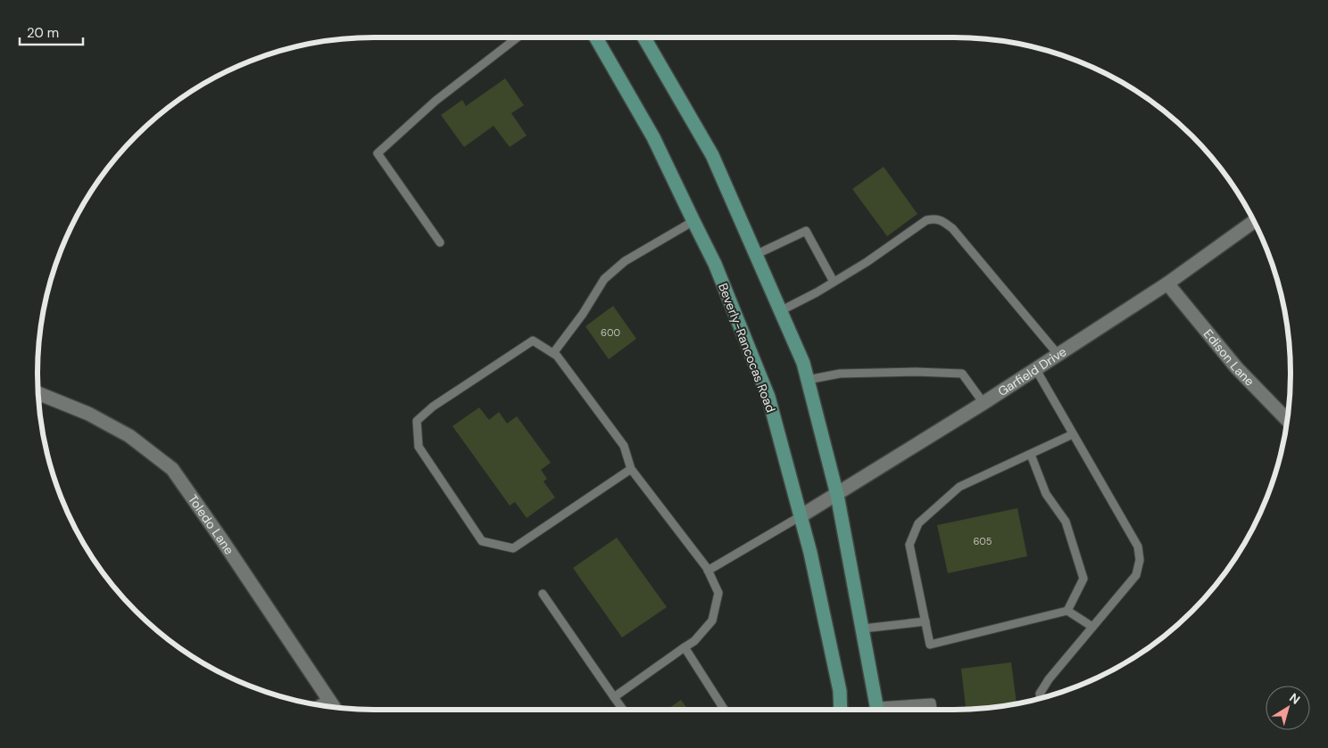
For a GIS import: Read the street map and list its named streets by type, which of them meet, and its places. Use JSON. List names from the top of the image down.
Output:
{
  "streets": {
    "main road": ["Beverly-Rancocas Road"],
    "street": ["Edison Lane", "Garfield Drive", "Toledo Lane"]
  },
  "crossings": [
    ["Beverly-Rancocas Road", "Garfield Drive"],
    ["Edison Lane", "Garfield Drive"]
  ],
  "house_numbers": ["600", "605"],
  "scale_bar": "20 m",
  "north": "top right"
}
